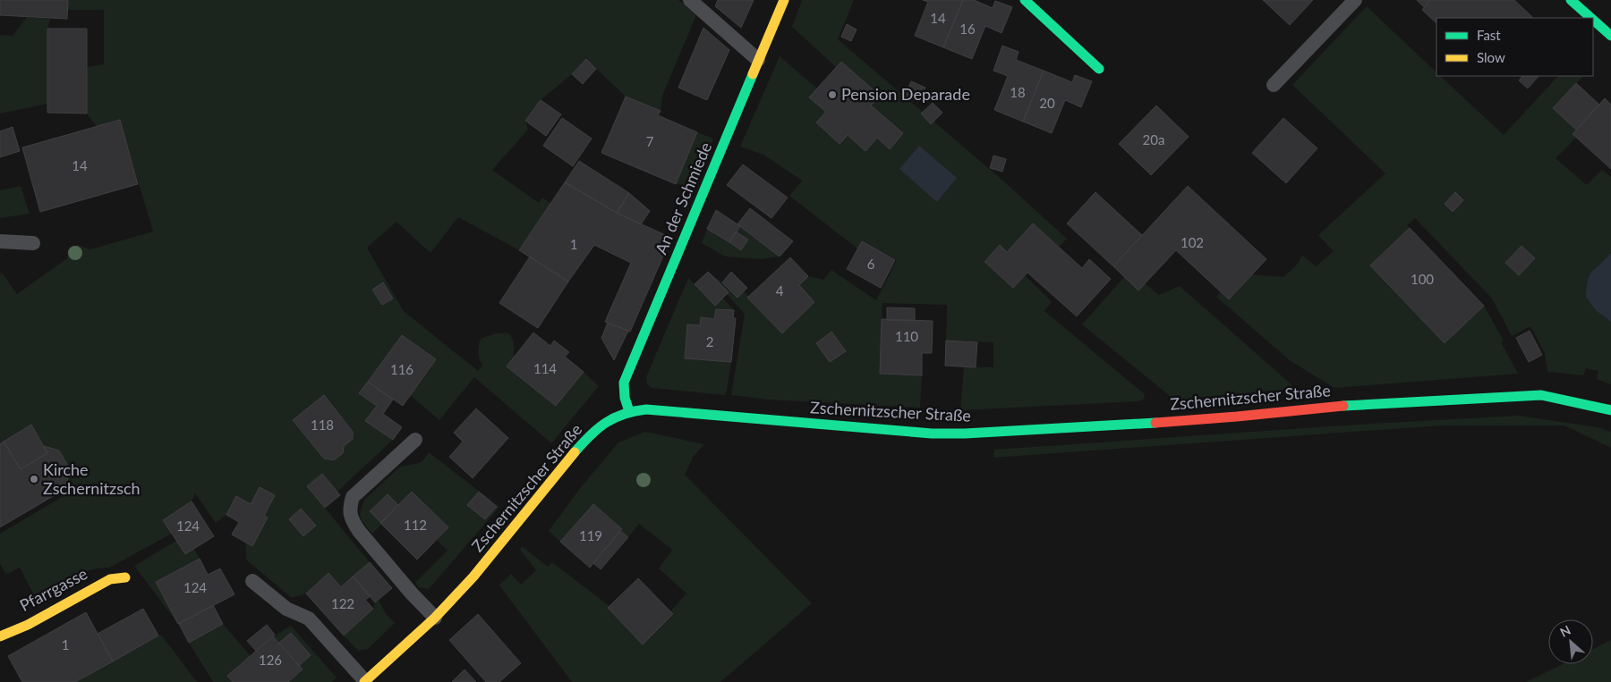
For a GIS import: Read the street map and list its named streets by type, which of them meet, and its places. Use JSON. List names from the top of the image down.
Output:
{
  "streets": {
    "street": ["An der Schmiede", "Zschernitzscher Straße", "Pfarrgasse"]
  },
  "crossings": [
    ["An der Schmiede", "Zschernitzscher Straße"]
  ],
  "places": ["Pension Deparade", "Kirche Zschernitzsch"],
  "house_numbers": [
    "14",
    "16",
    "18",
    "20",
    "20a",
    "7",
    "14",
    "102",
    "1",
    "6",
    "100",
    "4",
    "110",
    "2",
    "114",
    "116",
    "118",
    "112",
    "124",
    "119",
    "124",
    "122",
    "1",
    "126"
  ],
  "legend": ["Fast", "Slow"],
  "north": "top left"
}
